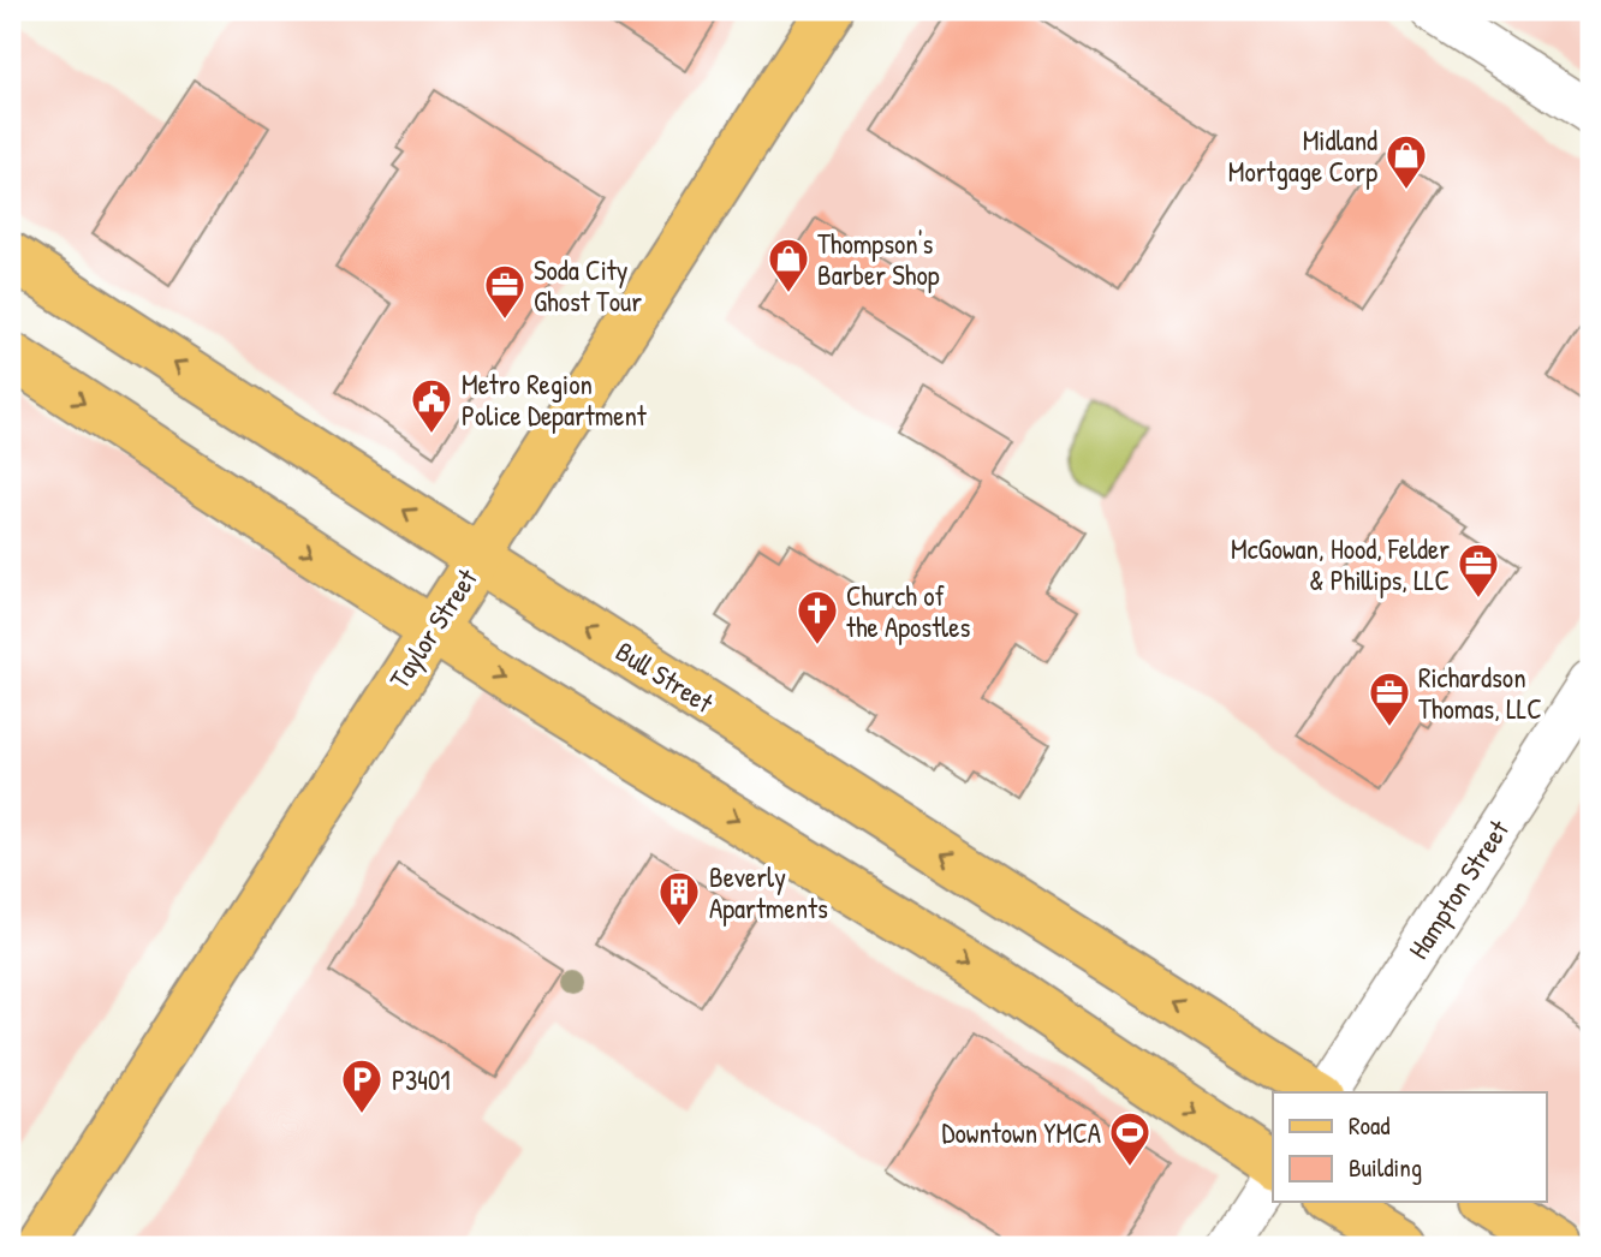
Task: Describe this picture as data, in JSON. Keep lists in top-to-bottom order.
{
  "streets": {
    "main road": ["Taylor Street", "Bull Street"],
    "street": ["Hampton Street"]
  },
  "crossings": [
    ["Taylor Street", "Bull Street"]
  ],
  "places": {
    "shop": ["Midland Mortgage Corp", "Thompson's Barber Shop"],
    "office": ["Soda City Ghost Tour", "McGowan, Hood, Felder & Phillips, LLC", "Richardson Thomas, LLC"],
    "public building": ["Metro Region Police Department"],
    "church": ["Church of the Apostles"],
    "building": ["Beverly Apartments"],
    "parking": ["P3401"],
    "sports": ["Downtown YMCA"]
  },
  "legend": ["Road", "Building"]
}
